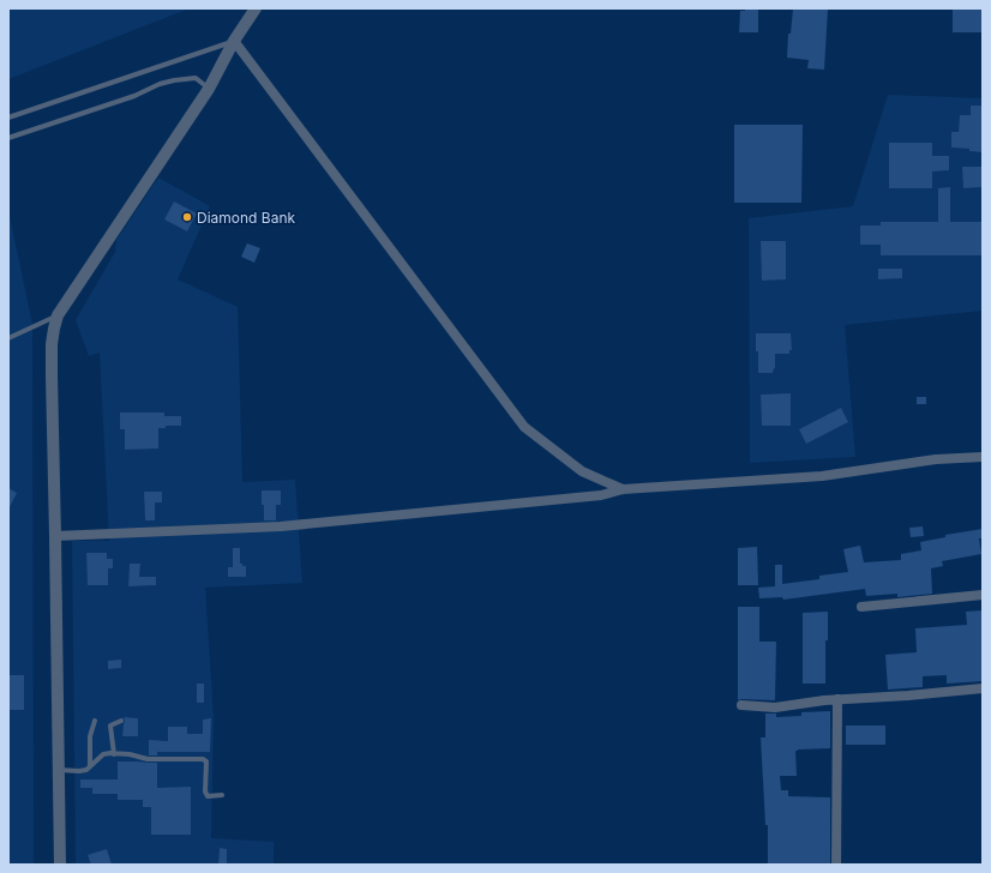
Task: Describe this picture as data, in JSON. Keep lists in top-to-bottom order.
{
  "places": ["Diamond Bank"]
}
